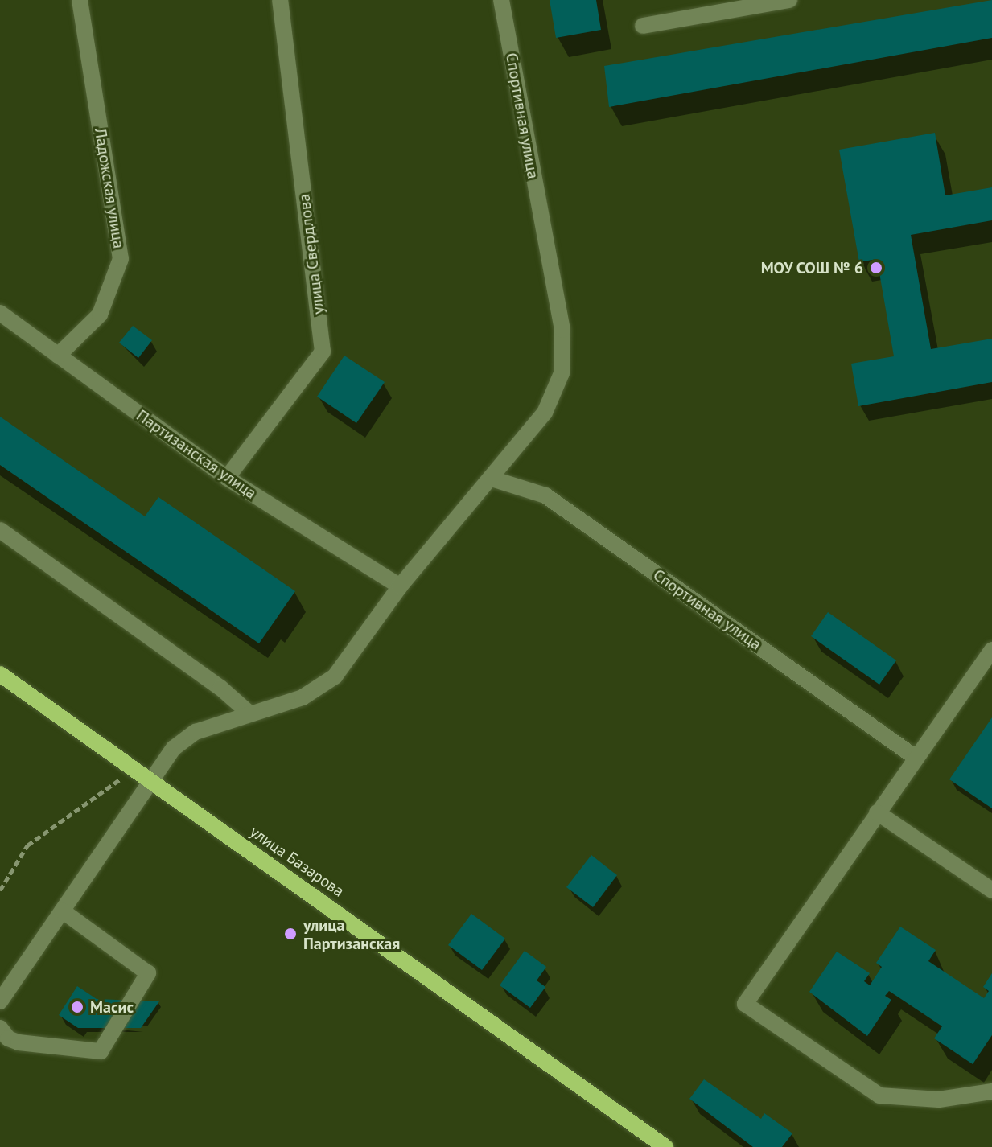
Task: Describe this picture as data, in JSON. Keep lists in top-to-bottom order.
{
  "streets": {
    "main road": ["улица Базарова"],
    "street": [
      "Спортивная улица",
      "Ладожская улица",
      "улица Свердлова",
      "Партизанская улица"
    ]
  },
  "crossings": [
    ["Спортивная улица", "Партизанская улица"],
    ["Спортивная улица", "улица Базарова"],
    ["Ладожская улица", "Партизанская улица"],
    ["улица Свердлова", "Партизанская улица"]
  ],
  "places": ["МОУ СОШ № 6", "улица Партизанская", "Масис"]
}
